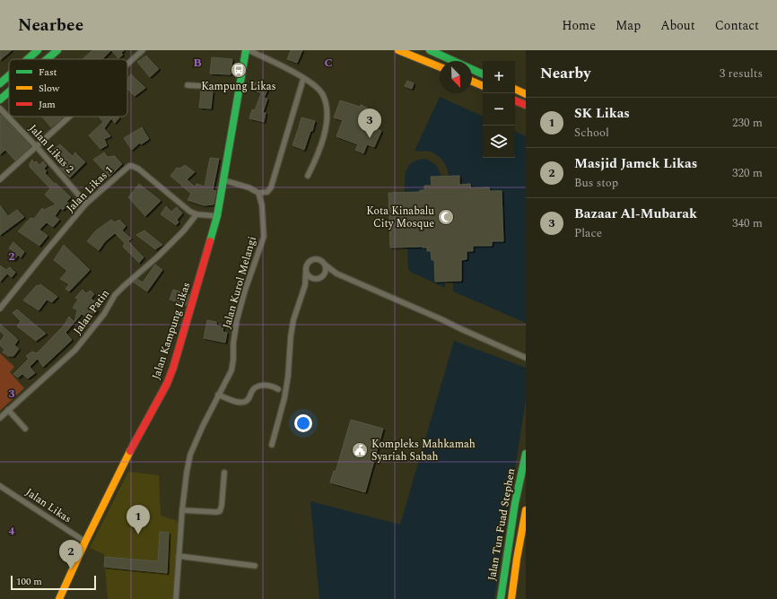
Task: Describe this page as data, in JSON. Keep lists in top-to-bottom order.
{
  "streets": {
    "main road": ["Jalan Kampung Likas", "Jalan Tun Fuad Stephen"],
    "street": [
      "Jalan Likas 2",
      "Jalan Likas 1",
      "Jalan Kurol Melangi",
      "Jalan Patin",
      "Jalan Likas"
    ]
  },
  "crossings": [
    ["Jalan Likas 2", "Jalan Likas 1"],
    ["Jalan Likas 1", "Jalan Patin"],
    ["Jalan Likas 1", "Jalan Kampung Likas"],
    ["Jalan Kampung Likas", "Jalan Likas"]
  ],
  "places": {
    "bus stop": ["Kampung Likas"],
    "mosque": ["Kota Kinabalu City Mosque"],
    "public building": ["Kompleks Mahkamah Syariah Sabah"]
  },
  "legend": ["Fast", "Slow", "Jam"],
  "scale_bar": "100 m",
  "north": "bottom right",
  "page": {
    "header": "Nearbee",
    "nav": [
      "Home",
      "Map",
      "About",
      "Contact"
    ],
    "heading": ["Nearby", "3 results"],
    "map_buttons": ["+", "−"],
    "list": [
      {
        "mark": "1",
        "name": "SK Likas",
        "note": "School",
        "value": "230 m"
      },
      {
        "mark": "2",
        "name": "Masjid Jamek Likas",
        "note": "Bus stop",
        "value": "320 m"
      },
      {
        "mark": "3",
        "name": "Bazaar Al-Mubarak",
        "note": "Place",
        "value": "340 m"
      }
    ],
    "pins": ["3", "1", "2"],
    "scale": "100 m"
  },
  "grid": {
    "columns": ["B", "C"],
    "rows": ["2", "3", "4"]
  }
}
